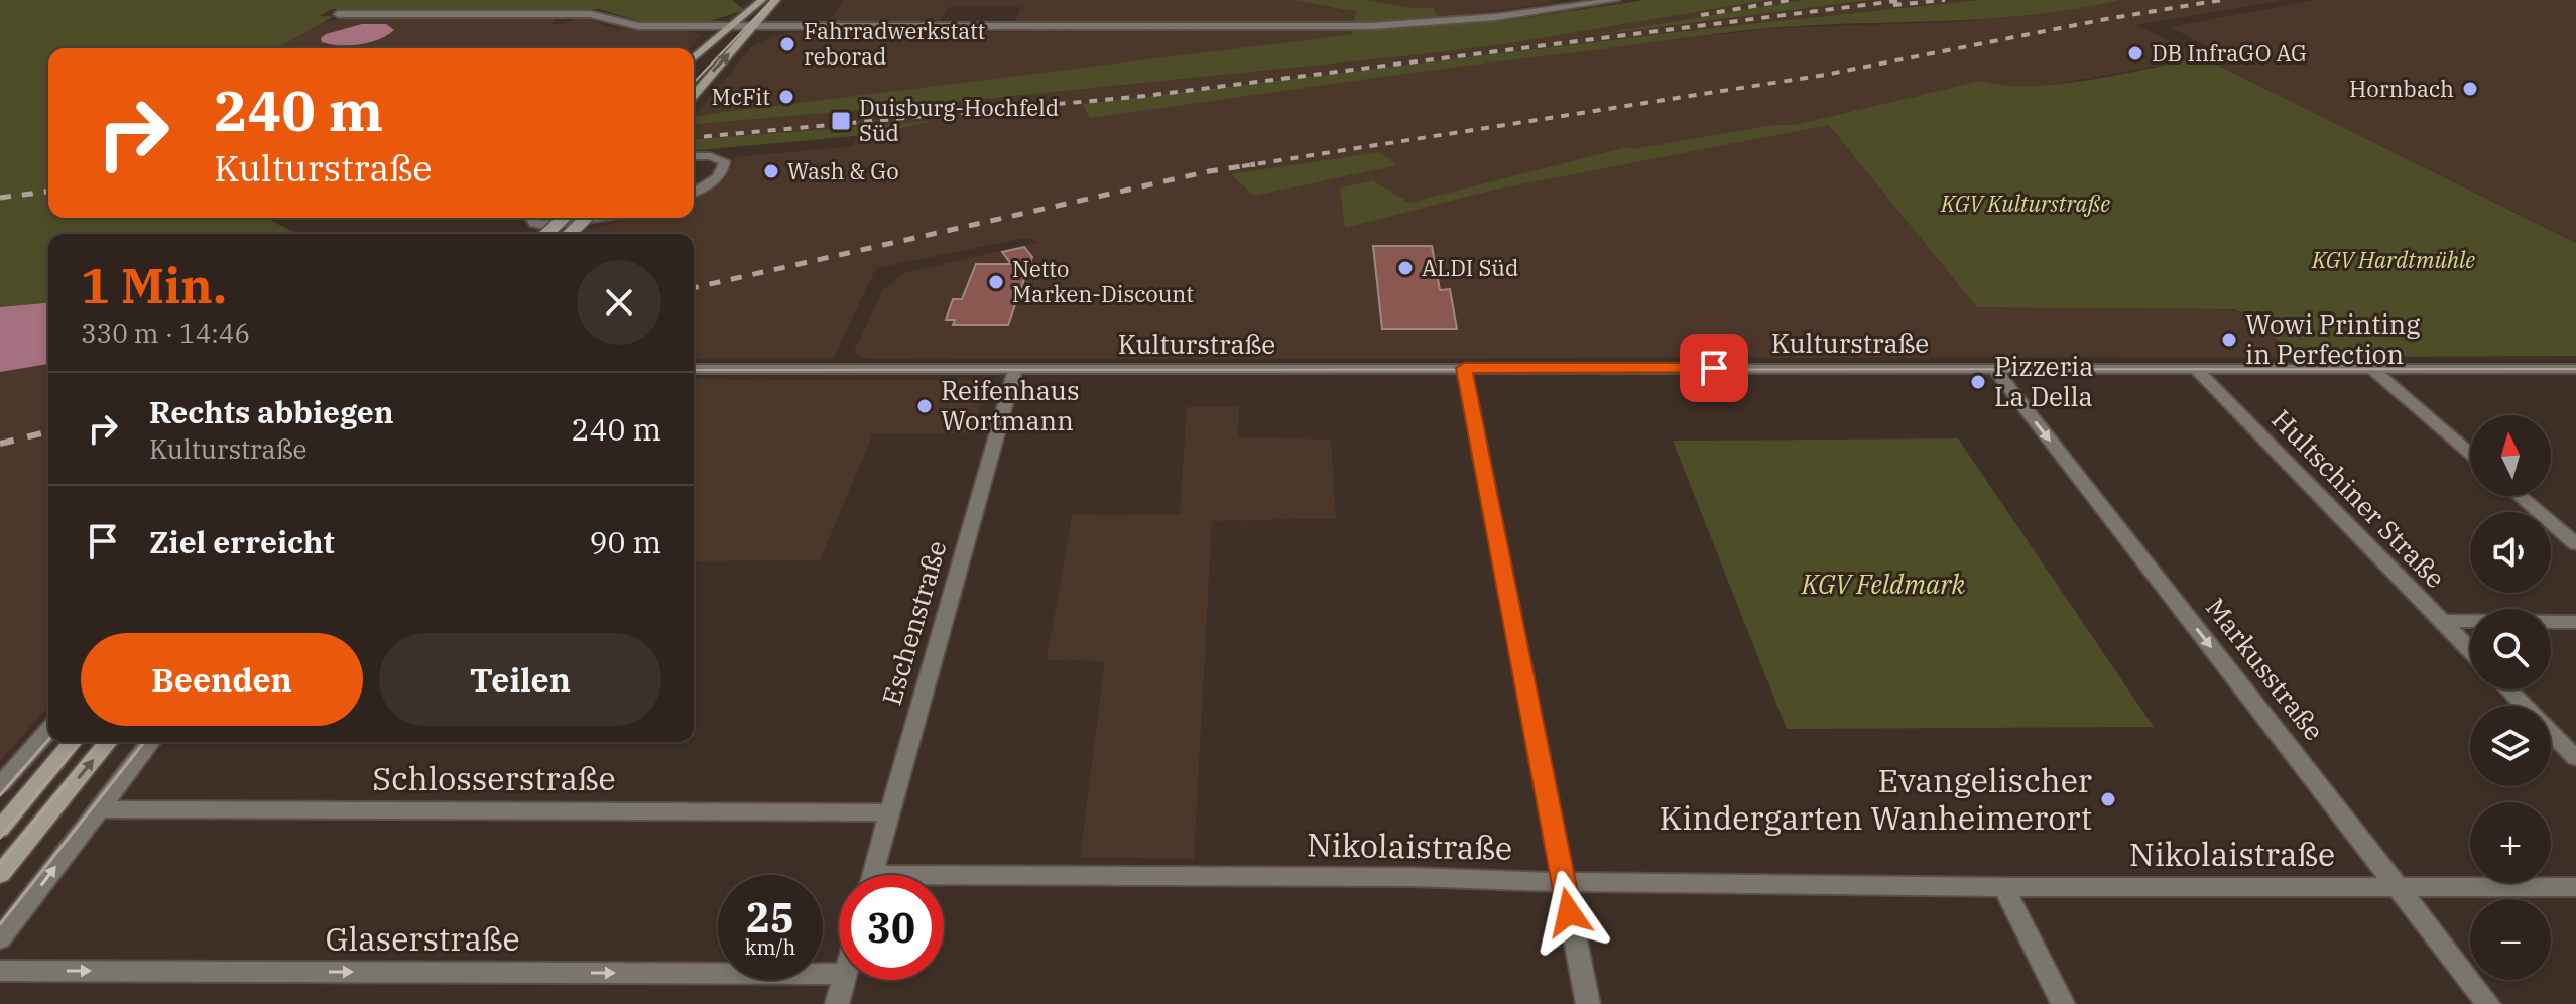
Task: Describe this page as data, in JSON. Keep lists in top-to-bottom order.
{
  "streets": {
    "street": [
      "Kulturstraße",
      "Hultschiner Straße",
      "Eschenstraße",
      "Markusstraße",
      "Schlosserstraße",
      "Nikolaistraße",
      "Glaserstraße"
    ]
  },
  "crossings": [
    ["Kulturstraße", "Hultschiner Straße"],
    ["Kulturstraße", "Eschenstraße"],
    ["Kulturstraße", "Markusstraße"],
    ["Eschenstraße", "Schlosserstraße"],
    ["Markusstraße", "Nikolaistraße"]
  ],
  "one_way": ["Markusstraße", "Glaserstraße"],
  "parks": ["KGV Kulturstraße", "KGV Hardtmühle", "KGV Feldmark"],
  "places": {
    "other": [
      "Fahrradwerkstatt reborad",
      "DB InfraGO AG",
      "Hornbach",
      "McFit",
      "Wash & Go",
      "ALDI Süd",
      "Netto Marken-Discount",
      "Wowi Printing in Perfection",
      "Pizzeria La Della",
      "Reifenhaus Wortmann",
      "Evangelischer Kindergarten Wanheimerort"
    ],
    "transit": ["Duisburg-Hochfeld Süd"]
  },
  "north": "top",
  "page": {
    "turn": ["240 m", "Kulturstraße"],
    "heading": ["1 Min.", "330 m · 14:46"],
    "list": [
      {
        "name": "Rechts abbiegen",
        "note": "Kulturstraße",
        "value": "240 m"
      },
      {
        "name": "Ziel erreicht",
        "value": "90 m"
      }
    ],
    "map_buttons": ["+", "−"],
    "buttons": ["Beenden", "Teilen"],
    "speed": "25 km/h",
    "limit": "30"
  }
}
